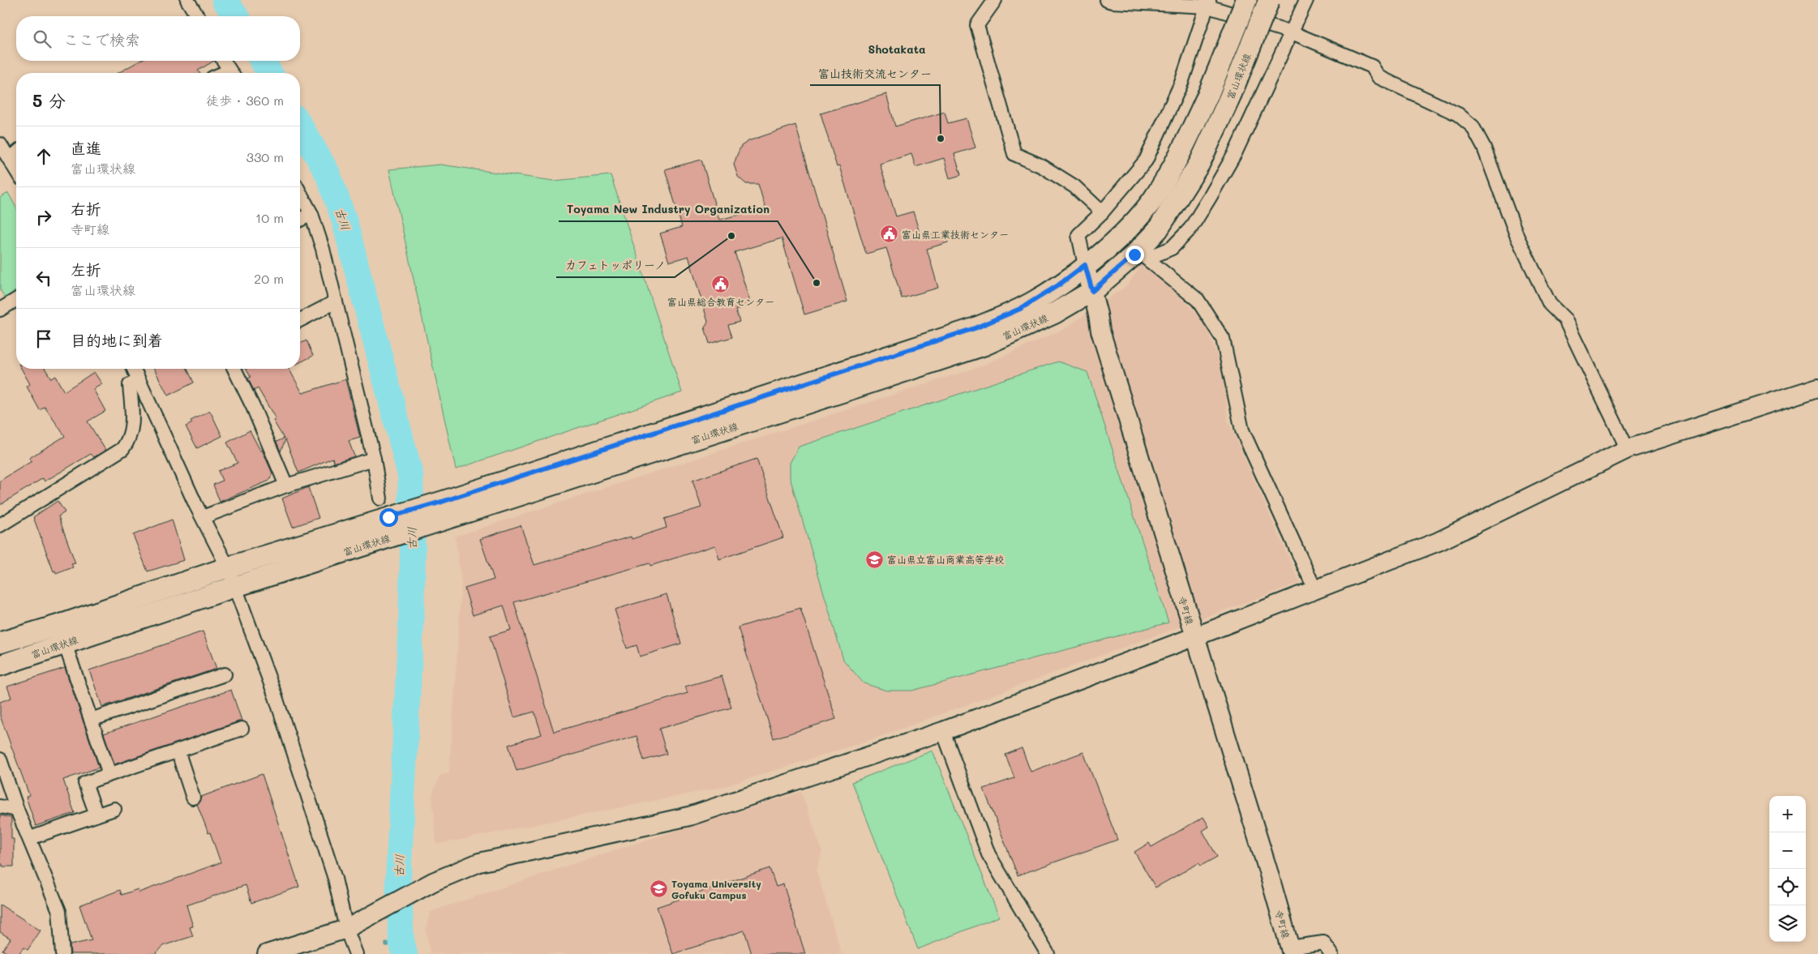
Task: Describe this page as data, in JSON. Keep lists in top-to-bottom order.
{
  "streets": {
    "main road": ["富山環状線"],
    "street": ["寺町線"]
  },
  "crossings": [
    ["富山環状線", "寺町線"]
  ],
  "districts": ["Shotakata"],
  "water": ["古川"],
  "places": {
    "other": ["富山技術交流センター", "カフェトッポリーノ", "Toyama New Industry Organization"],
    "public building": ["富山県工業技術センター", "富山県総合教育センター"],
    "school or university": ["富山県立富山商業高等学校", "Toyama University Gofuku Campus"]
  },
  "page": {
    "search": "ここで検索",
    "heading": ["5 分", "徒歩 · 360 m"],
    "list": [
      ["直進", "富山環状線", "330 m"],
      ["右折", "寺町線", "10 m"],
      ["左折", "富山環状線", "20 m"],
      "目的地に到着"
    ],
    "map_buttons": ["+", "−"]
  }
}
